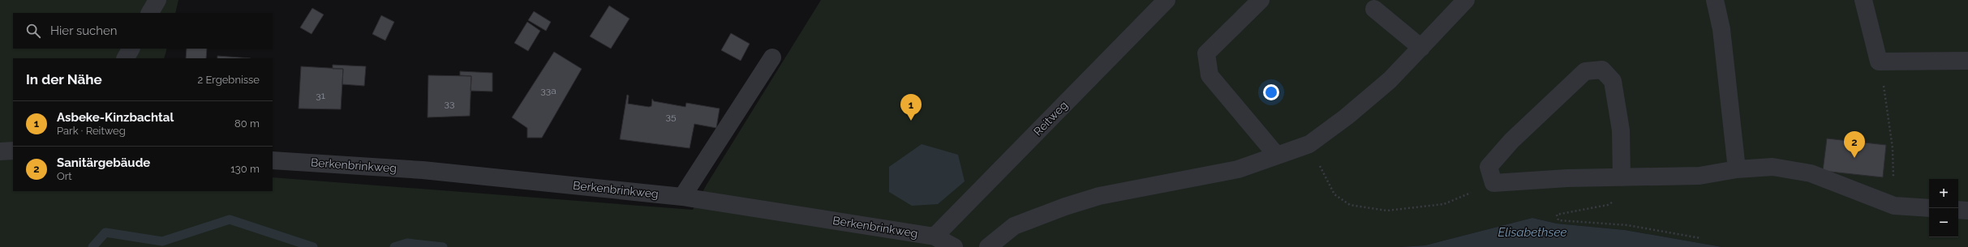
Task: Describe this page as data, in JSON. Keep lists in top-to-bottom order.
{
  "streets": {
    "street": ["Reitweg", "Berkenbrinkweg"]
  },
  "crossings": [
    ["Reitweg", "Berkenbrinkweg"]
  ],
  "water": ["Elisabethsee"],
  "house_numbers": [
    "33a",
    "31",
    "33",
    "35"
  ],
  "page": {
    "search": "Hier suchen",
    "heading": ["In der Nähe", "2 Ergebnisse"],
    "pins": ["1", "2"],
    "list": [
      {
        "mark": "1",
        "name": "Asbeke-Kinzbachtal",
        "note": "Park · Reitweg",
        "value": "80 m"
      },
      {
        "mark": "2",
        "name": "Sanitärgebäude",
        "note": "Ort",
        "value": "130 m"
      }
    ],
    "map_buttons": ["+", "−"]
  }
}
